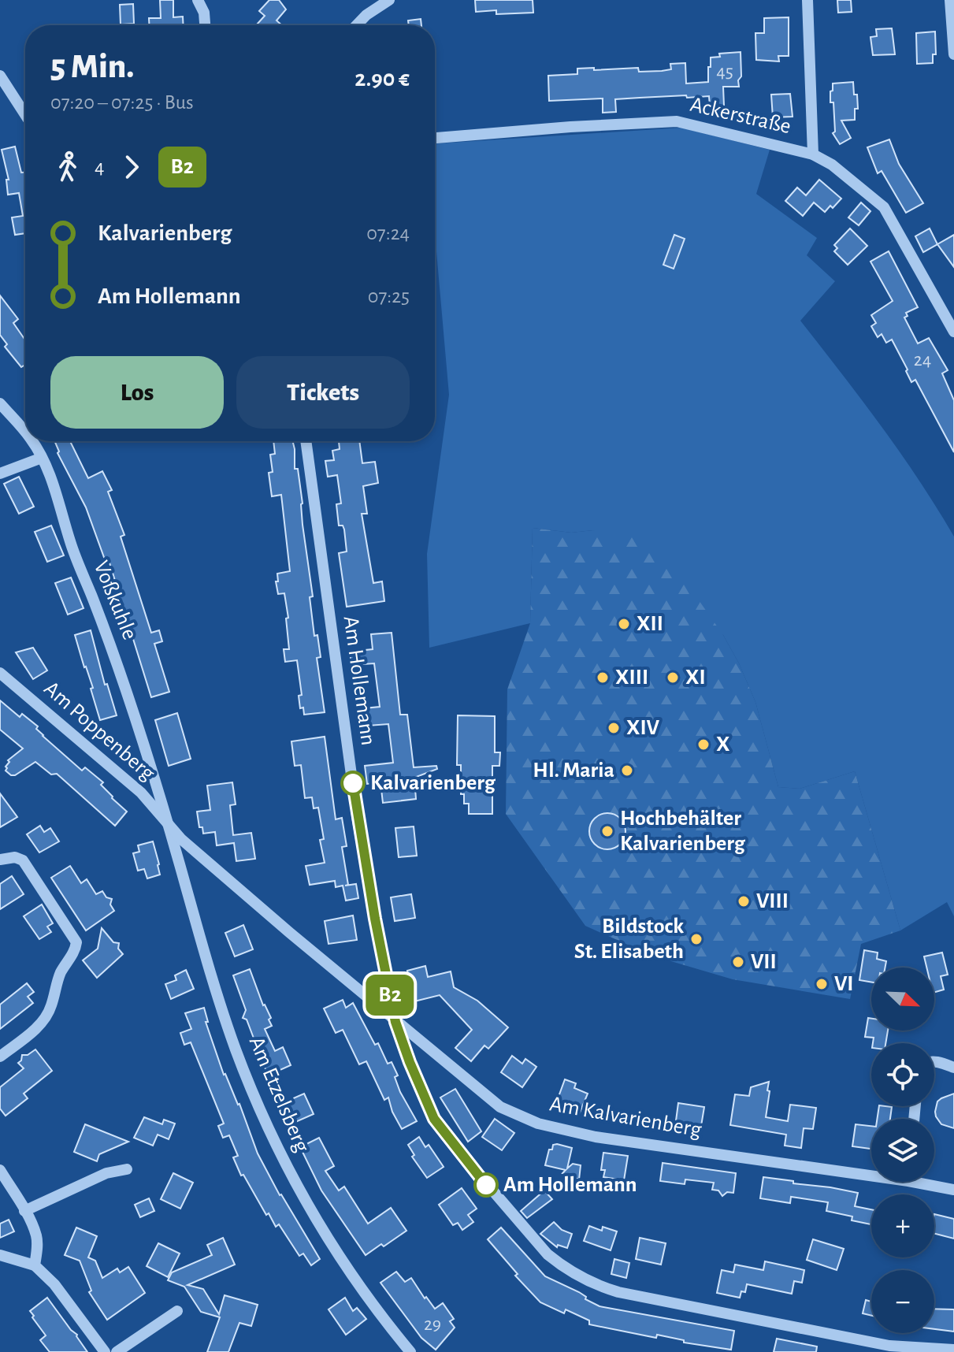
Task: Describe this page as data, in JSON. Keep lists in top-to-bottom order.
{
  "streets": {
    "street": [
      "Ackerstraße",
      "Voßkuhle",
      "Am Hollemann",
      "Am Poppenberg",
      "Am Etzelsberg",
      "Am Kalvarienberg"
    ]
  },
  "crossings": [
    ["Voßkuhle", "Am Poppenberg"],
    ["Voßkuhle", "Am Etzelsberg"],
    ["Voßkuhle", "Am Kalvarienberg"],
    ["Am Hollemann", "Am Kalvarienberg"],
    ["Am Poppenberg", "Am Etzelsberg"],
    ["Am Poppenberg", "Am Kalvarienberg"],
    ["Am Etzelsberg", "Am Kalvarienberg"]
  ],
  "places": [
    "XII",
    "XIII",
    "XI",
    "XIV",
    "X",
    "Hl. Maria",
    "Kalvarienberg",
    "Hochbehälter Kalvarienberg",
    "VIII",
    "Bildstock St. Elisabeth",
    "VII",
    "VI",
    "Am Hollemann"
  ],
  "lines": ["bus line B2"],
  "house_numbers": ["45", "24", "29"],
  "north": "bottom right",
  "page": {
    "on_map": "B2",
    "heading": ["5 Min.", "07:20 – 07:25 · Bus", "2.90 €"],
    "legs": ["4", "B2"],
    "list": [
      {
        "name": "Kalvarienberg",
        "value": "07:24"
      },
      {
        "name": "Am Hollemann",
        "value": "07:25"
      }
    ],
    "buttons": ["Los", "Tickets"],
    "map_buttons": ["+", "−"]
  }
}
